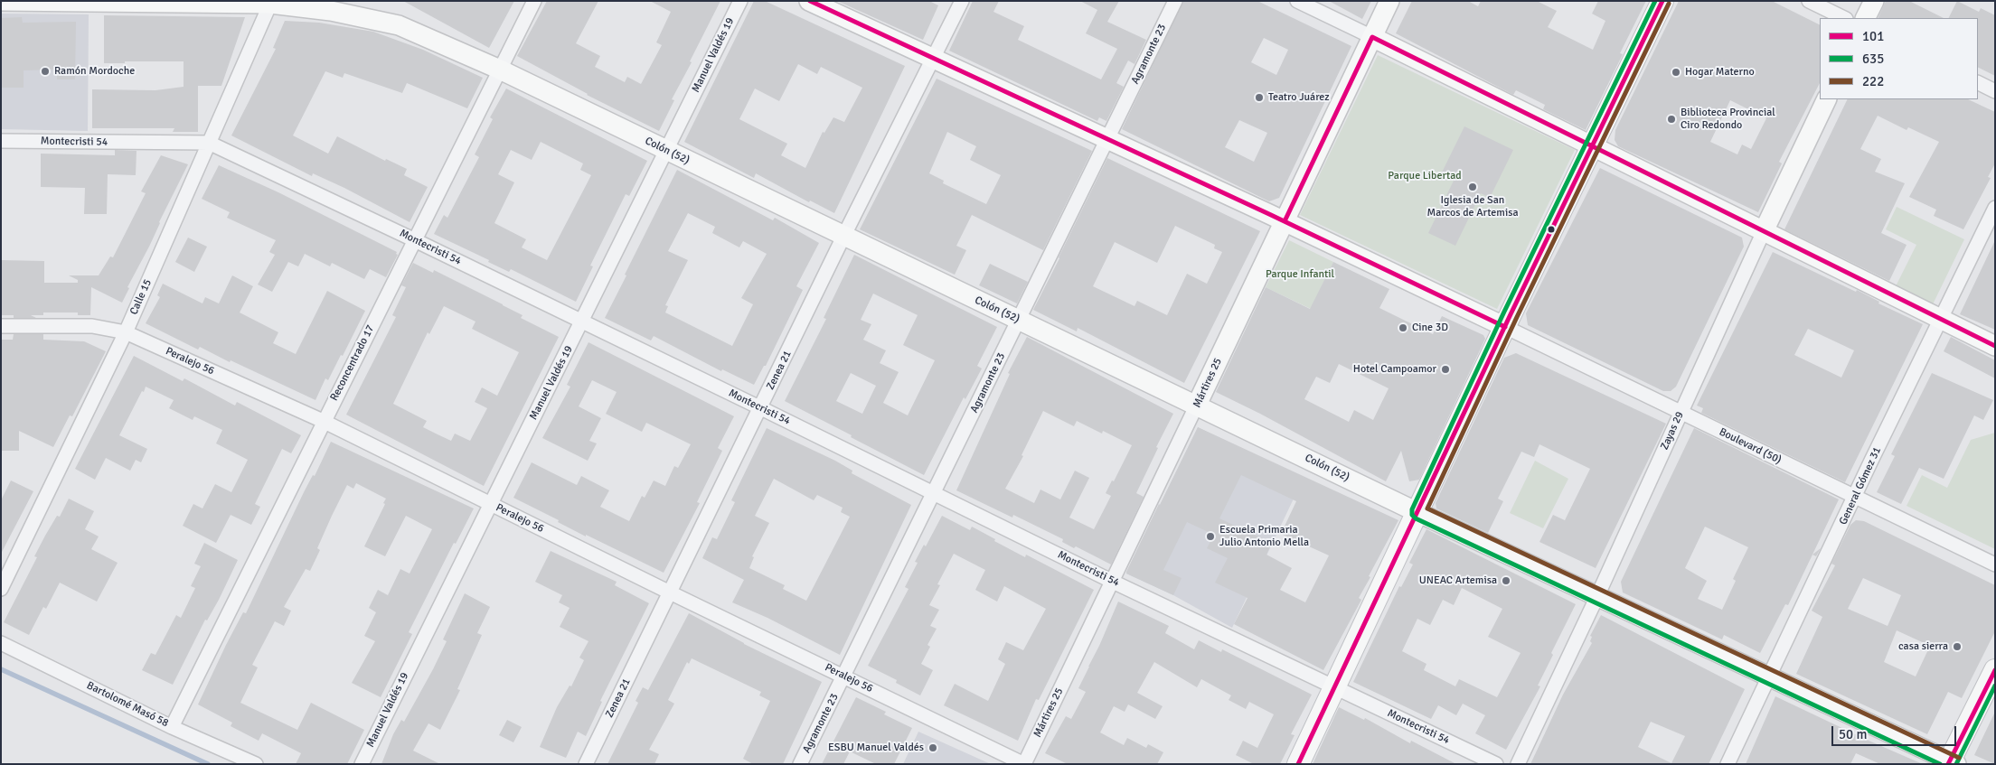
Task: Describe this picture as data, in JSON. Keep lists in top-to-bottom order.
{
  "streets": {
    "main road": ["Colón (52)", "Mártires 25", "Zayas 29"],
    "street": [
      "Agramonte 23",
      "Manuel Valdés 19",
      "Montecristi 54",
      "Calle 15",
      "Peralejo 56",
      "Reconcentrado 17",
      "Zenea 21",
      "Boulevard (50)",
      "General Gómez 31",
      "Bartolomé Masó 58"
    ]
  },
  "crossings": [
    ["Agramonte 23", "Montecristi 54"],
    ["Agramonte 23", "Colón (52)"],
    ["Agramonte 23", "Peralejo 56"],
    ["Manuel Valdés 19", "Montecristi 54"],
    ["Manuel Valdés 19", "Colón (52)"],
    ["Manuel Valdés 19", "Peralejo 56"],
    ["Montecristi 54", "Calle 15"],
    ["Montecristi 54", "Reconcentrado 17"],
    ["Montecristi 54", "Zenea 21"],
    ["Montecristi 54", "Mártires 25"],
    ["Colón (52)", "Calle 15"],
    ["Colón (52)", "Reconcentrado 17"],
    ["Colón (52)", "Zenea 21"],
    ["Colón (52)", "Mártires 25"],
    ["Colón (52)", "Zayas 29"],
    ["Colón (52)", "General Gómez 31"],
    ["Calle 15", "Peralejo 56"],
    ["Peralejo 56", "Reconcentrado 17"],
    ["Peralejo 56", "Zenea 21"],
    ["Peralejo 56", "Mártires 25"],
    ["Reconcentrado 17", "Bartolomé Masó 58"],
    ["Zayas 29", "Boulevard (50)"],
    ["Boulevard (50)", "General Gómez 31"]
  ],
  "parks": ["Parque Libertad", "Parque Infantil"],
  "places": [
    "Ramón Mordoche",
    "Hogar Materno",
    "Teatro Juárez",
    "Biblioteca Provincial Ciro Redondo",
    "Iglesia de San Marcos de Artemisa",
    "Cine 3D",
    "Hotel Campoamor",
    "Escuela Primaria Julio Antonio Mella",
    "UNEAC Artemisa",
    "casa sierra",
    "ESBU Manuel Valdés"
  ],
  "lines": ["transit line 101", "transit line 635", "transit line 222"],
  "legend": ["101", "635", "222"],
  "scale_bar": "50 m"
}
